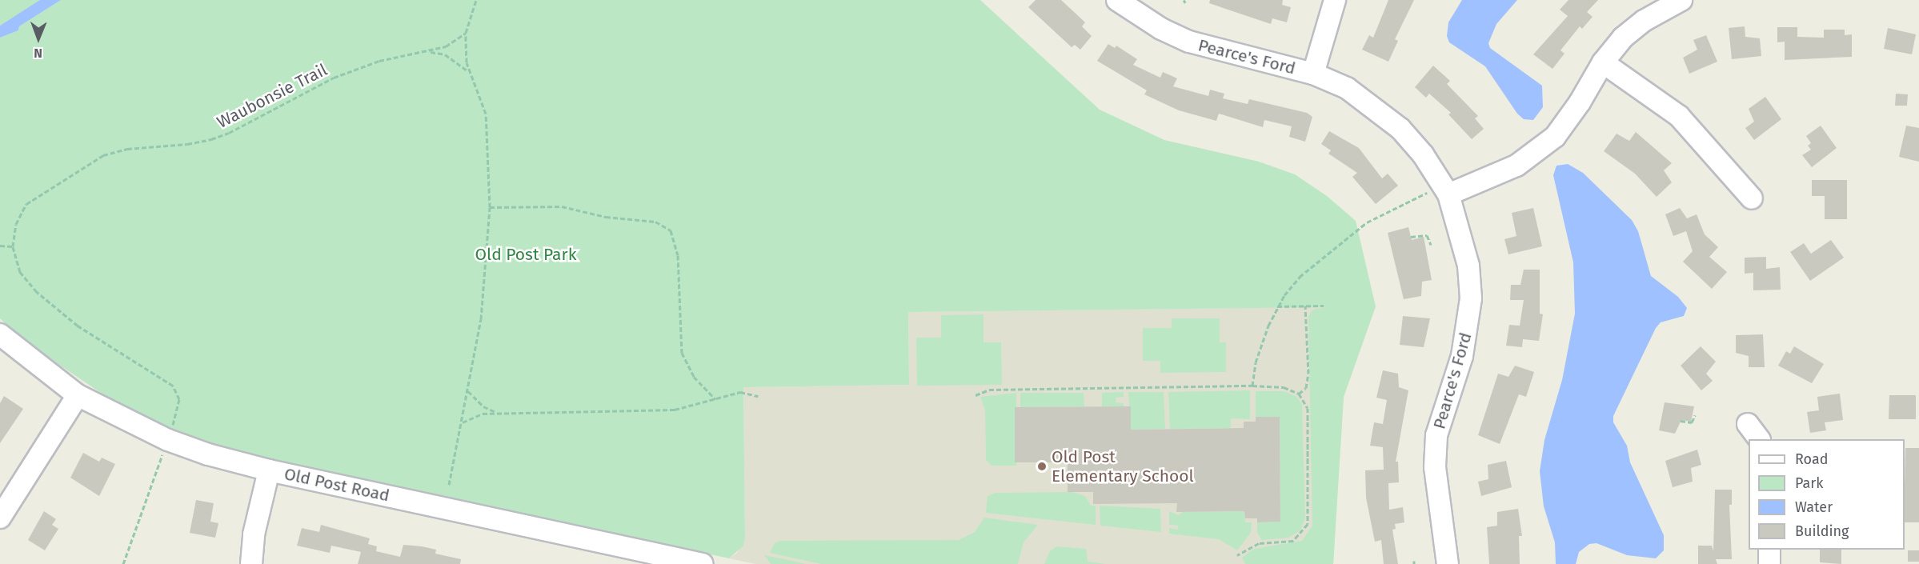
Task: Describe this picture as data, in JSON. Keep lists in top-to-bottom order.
{
  "streets": {
    "street": ["Pearce's Ford", "Old Post Road"],
    "path": ["Waubonsie Trail"]
  },
  "parks": ["Old Post Park"],
  "places": ["Old Post Elementary School"],
  "legend": [
    "Road",
    "Park",
    "Water",
    "Building"
  ],
  "north": "bottom"
}
